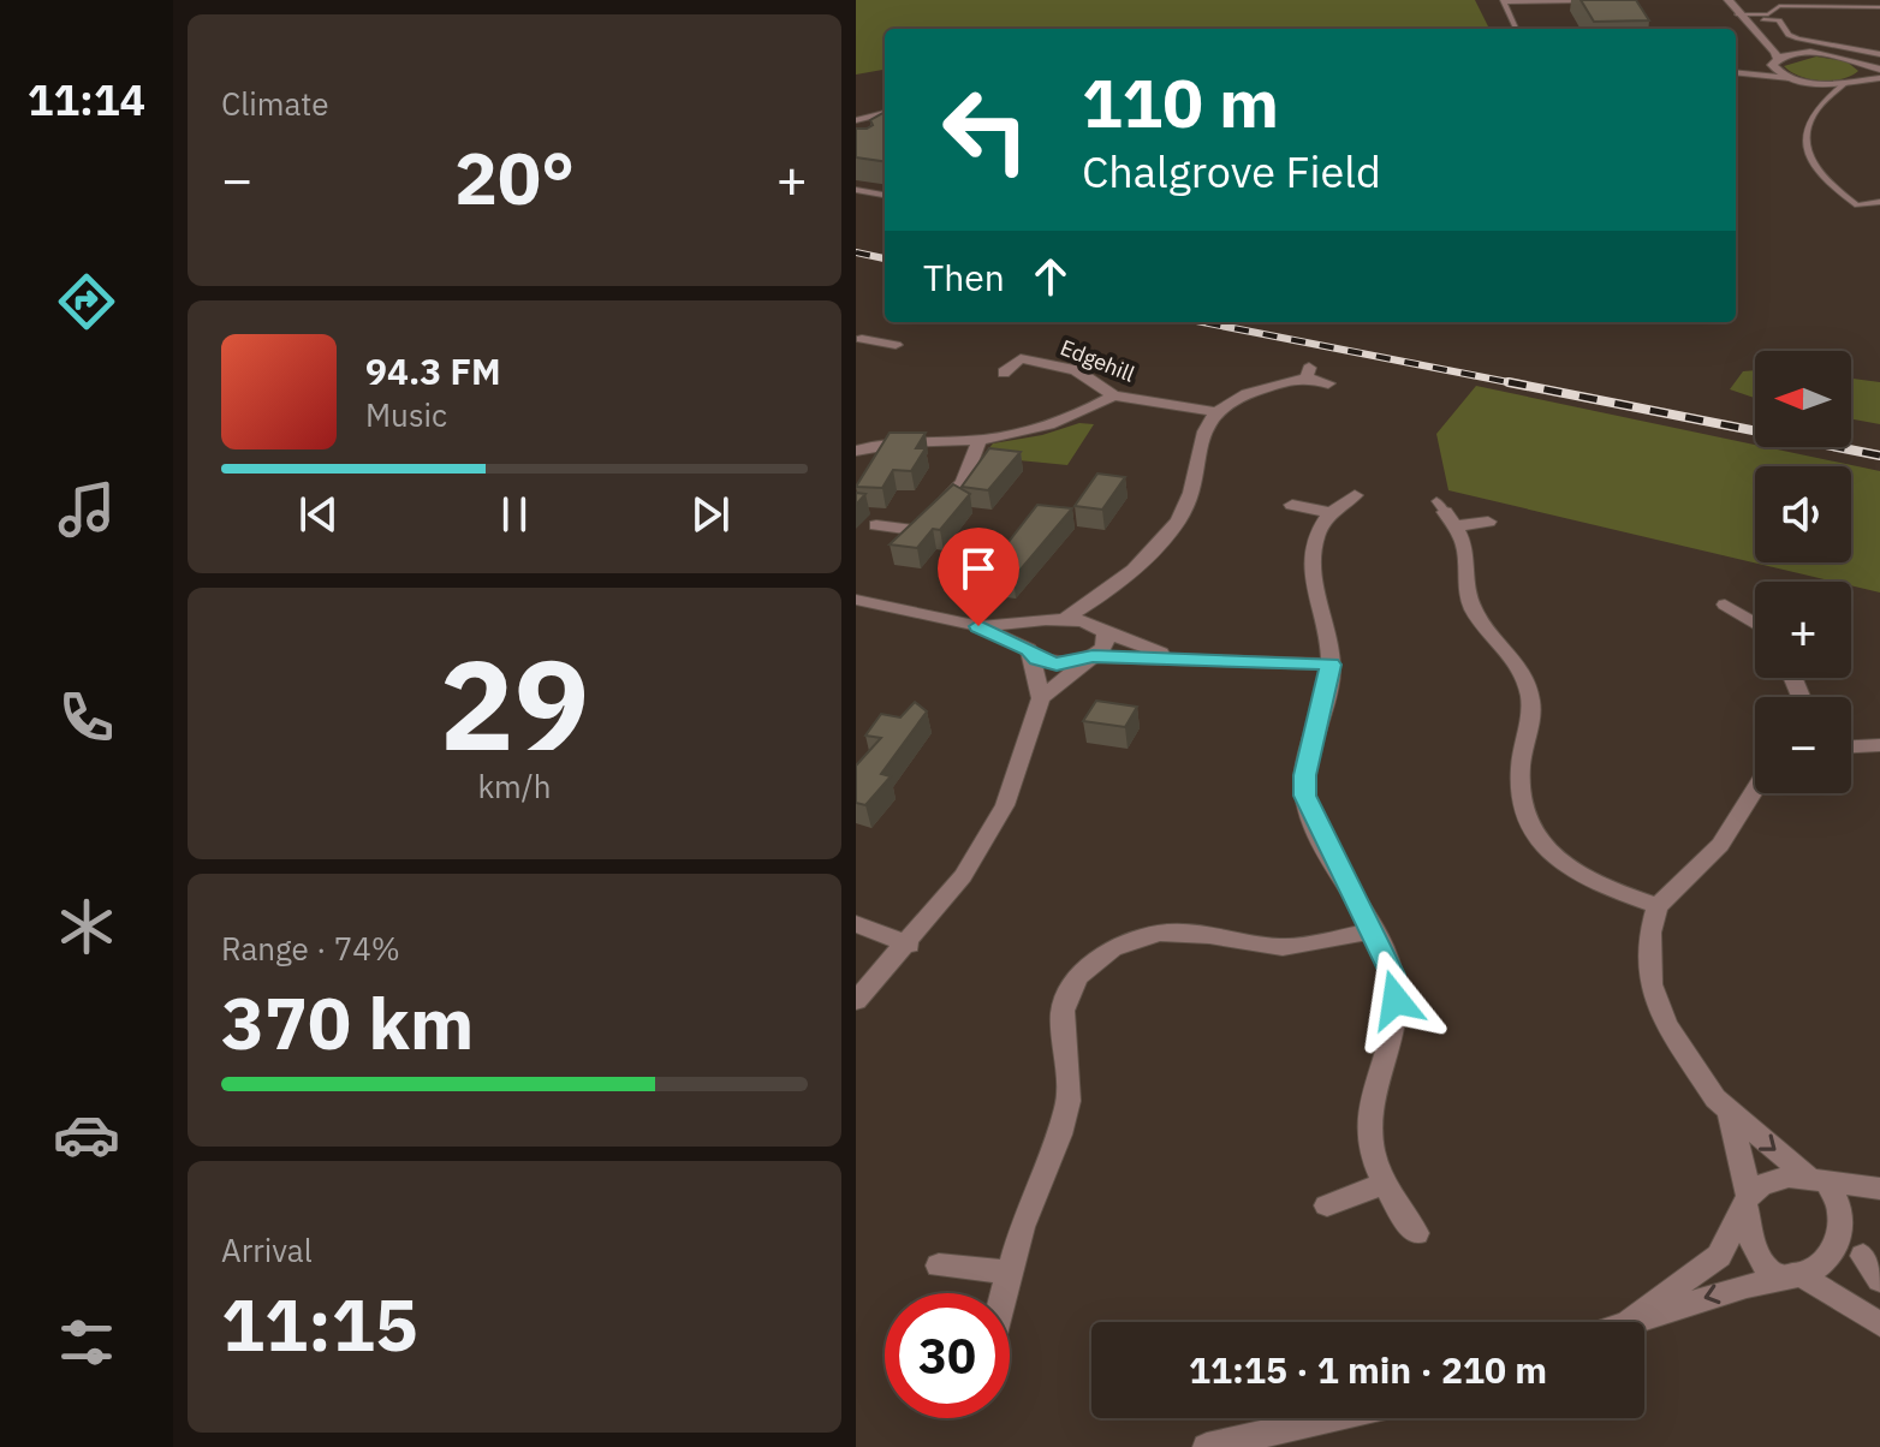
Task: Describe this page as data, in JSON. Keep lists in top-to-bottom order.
{
  "streets": {
    "street": ["Edgehill"]
  },
  "north": "left",
  "page": {
    "tabs": "11:14",
    "tile": [
      "Climate",
      ["29", "km/h"],
      ["Range · 74%", "370 km"],
      ["Arrival", "11:15"]
    ],
    "turn": ["110 m", "Chalgrove Field"],
    "heat": ["−", "20°", "+"],
    "then": "Then",
    "song": ["94.3 FM", "Music"],
    "map_buttons": ["+", "−"],
    "limit": "30",
    "trip": "11:15 · 1 min · 210 m"
  }
}
